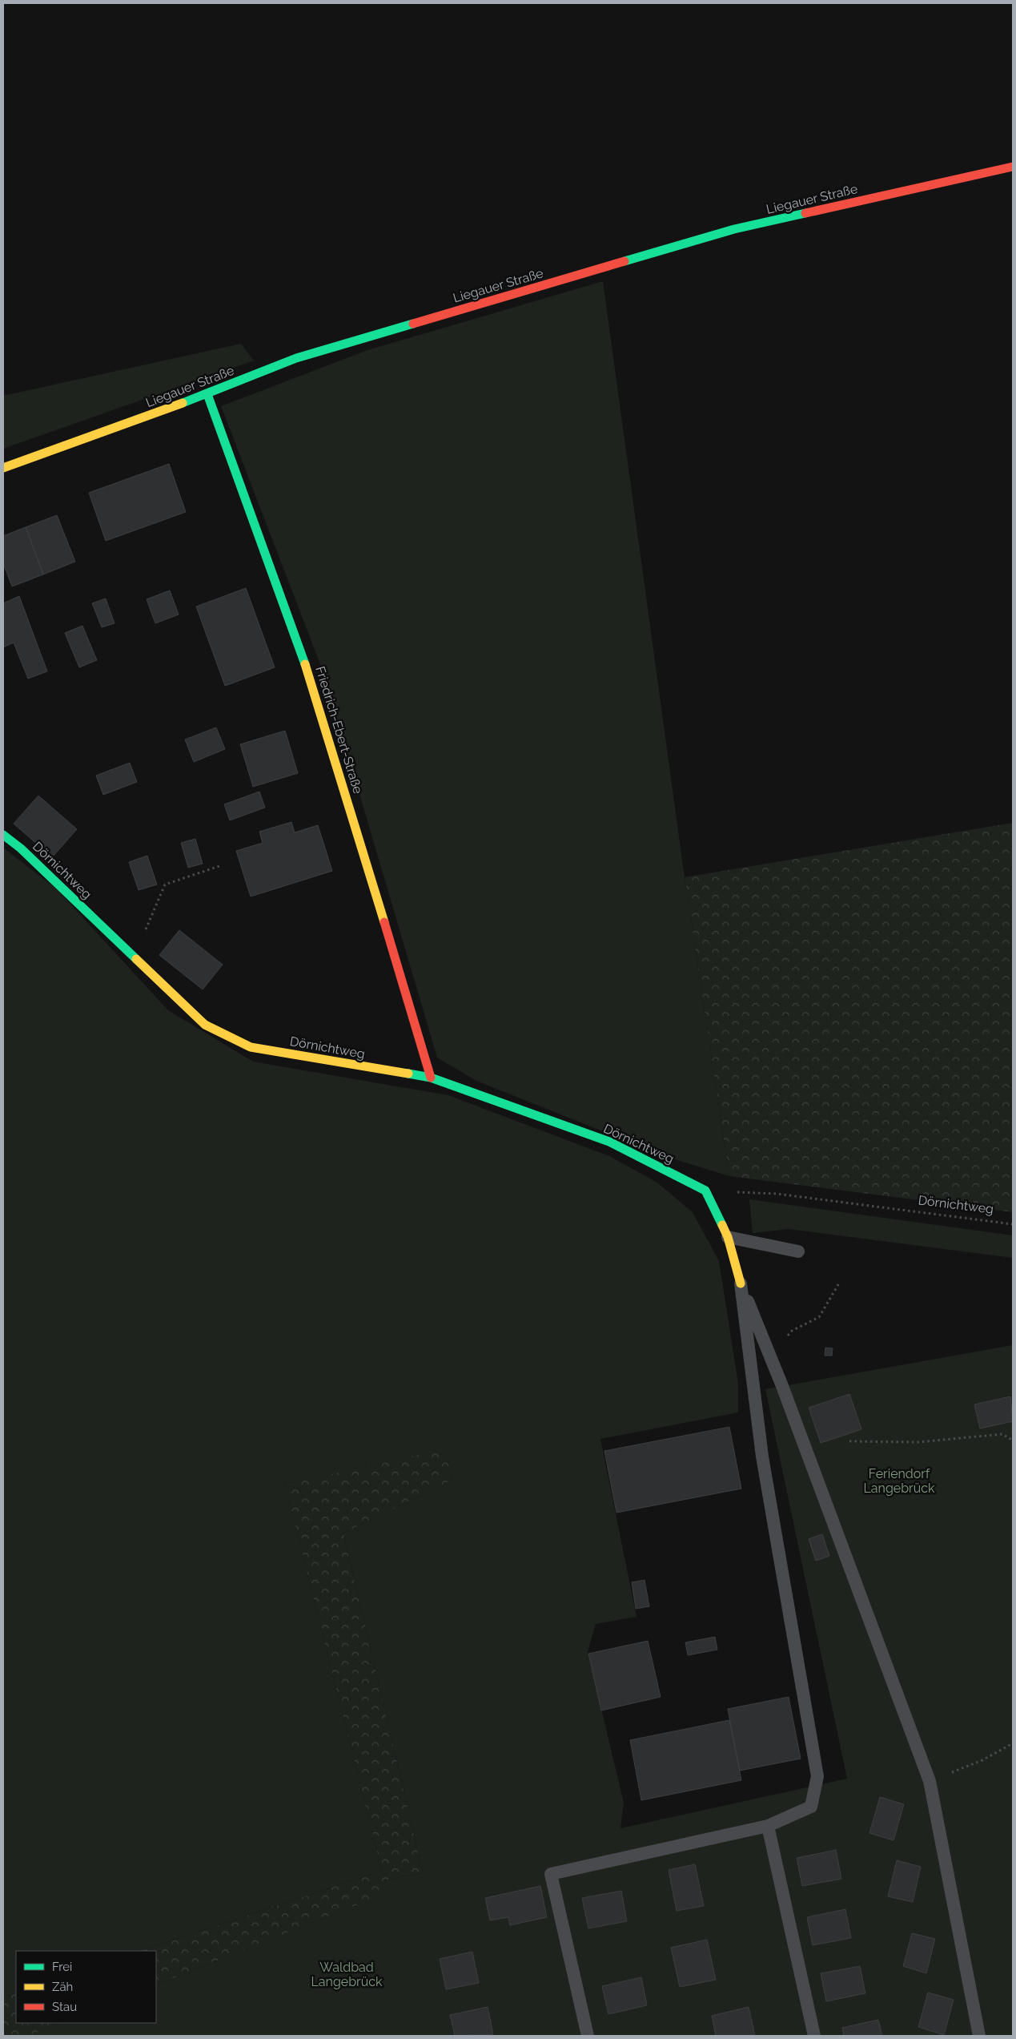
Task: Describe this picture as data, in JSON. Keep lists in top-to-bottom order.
{
  "streets": {
    "street": ["Liegauer Straße", "Friedrich-Ebert-Straße", "Dörnichtweg"]
  },
  "crossings": [
    ["Liegauer Straße", "Friedrich-Ebert-Straße"],
    ["Friedrich-Ebert-Straße", "Dörnichtweg"]
  ],
  "parks": ["Feriendorf Langebrück", "Waldbad Langebrück"],
  "legend": ["Frei", "Zäh", "Stau"]
}
